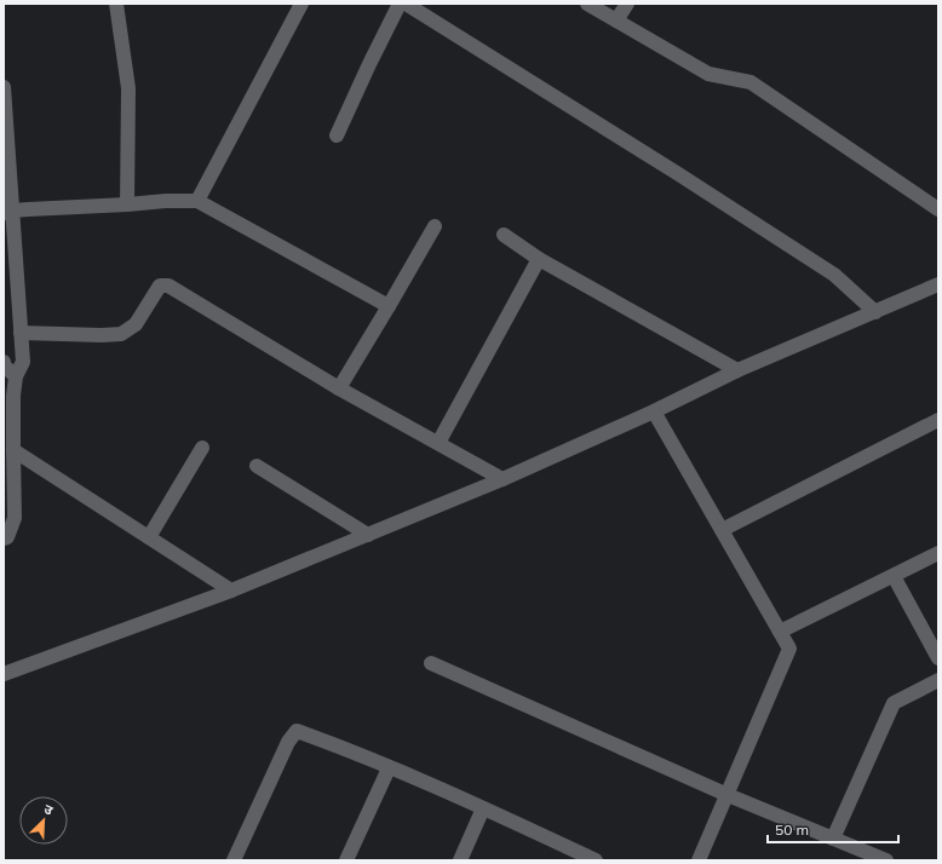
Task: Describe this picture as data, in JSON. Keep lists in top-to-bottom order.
{
  "scale_bar": "50 m",
  "north": "top right"
}
